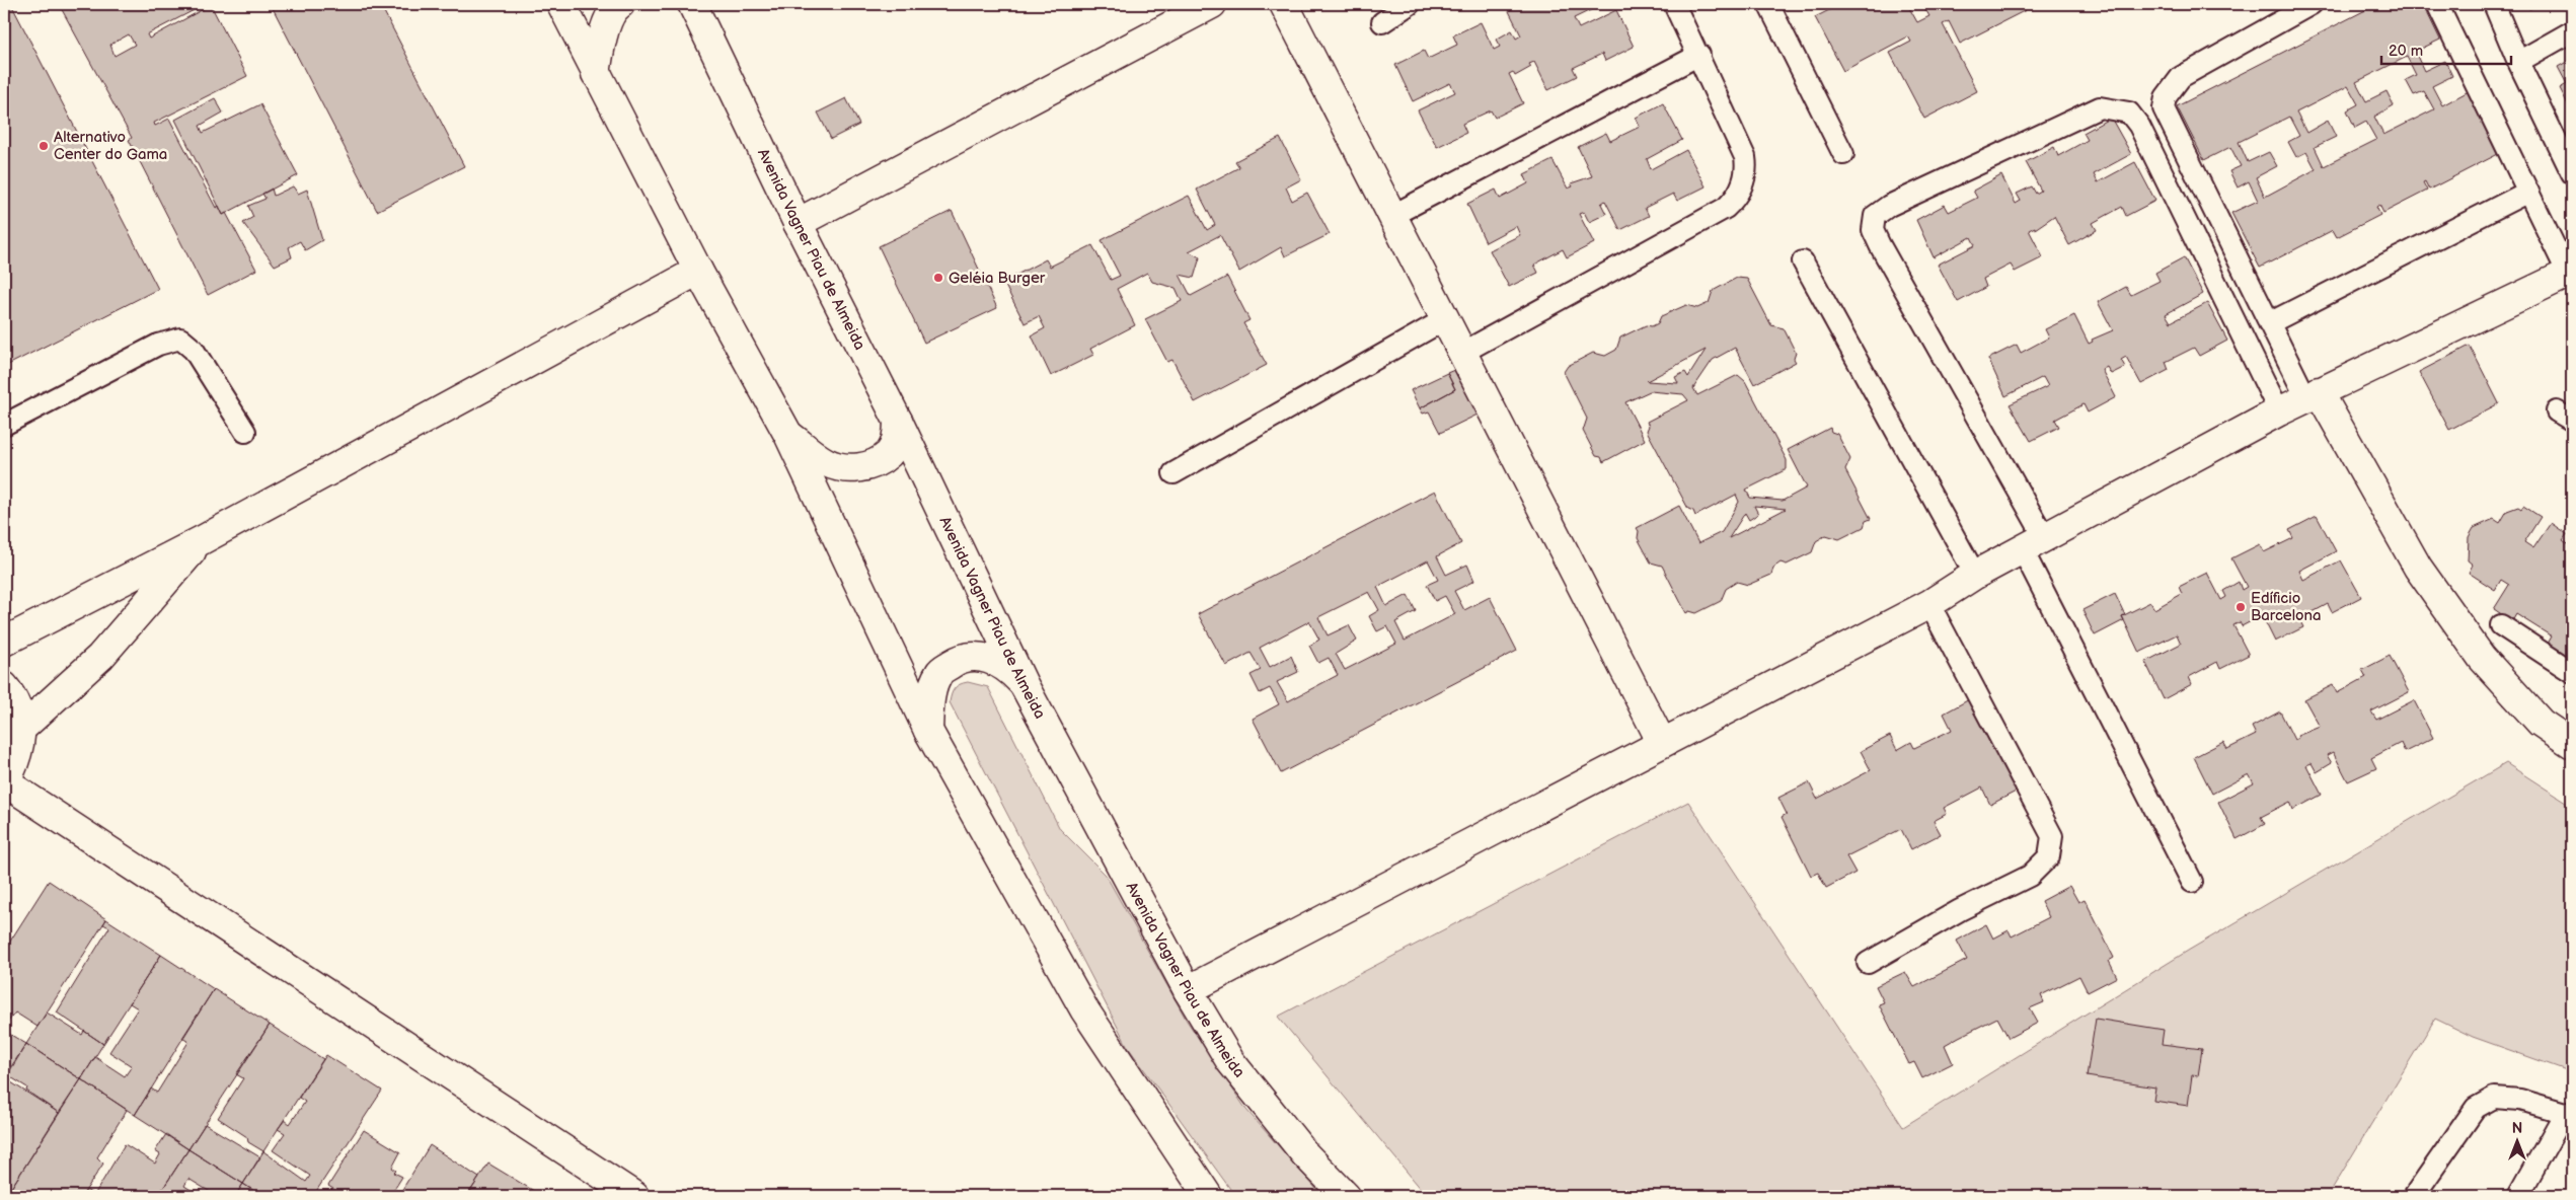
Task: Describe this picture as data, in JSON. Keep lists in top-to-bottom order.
{
  "streets": {
    "street": ["Avenida Vagner Piau de Almeida"]
  },
  "places": ["Alternativo Center do Gama", "Geléia Burger", "Edíficio Barcelona"],
  "scale_bar": "20 m",
  "north": "top"
}
